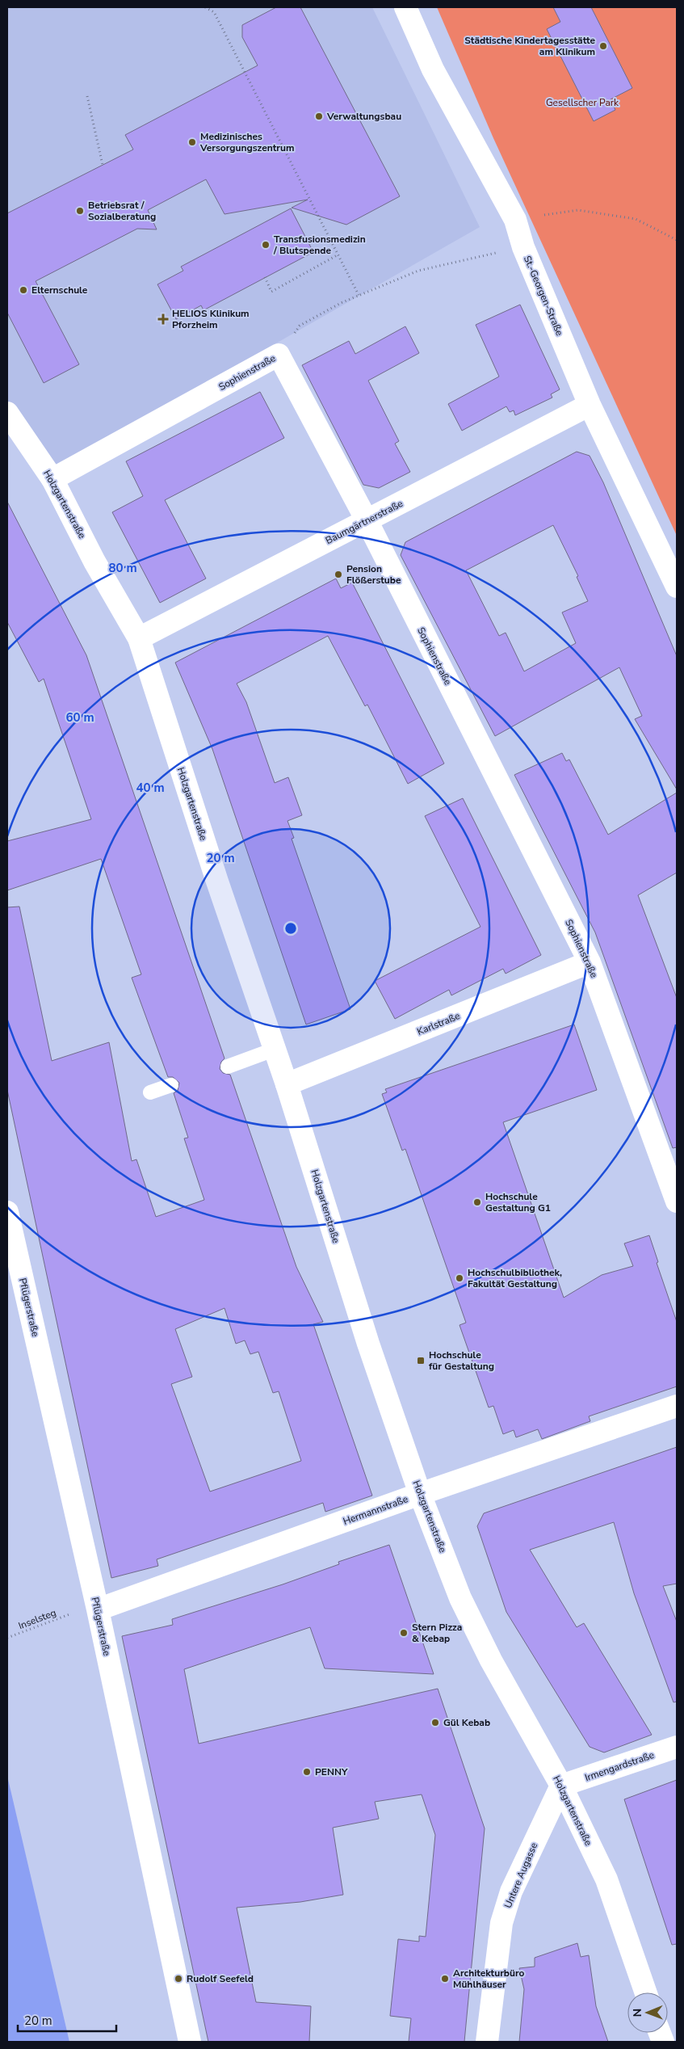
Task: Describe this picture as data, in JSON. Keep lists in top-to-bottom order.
{
  "streets": {
    "street": [
      "St.-Georgen-Straße",
      "Sophienstraße",
      "Holzgartenstraße",
      "Baumgärtnerstraße",
      "Karlstraße",
      "Pflügerstraße",
      "Hermannstraße",
      "Irmengardstraße",
      "Untere Augasse"
    ],
    "path": ["Inselsteg"]
  },
  "crossings": [
    ["St.-Georgen-Straße", "Baumgärtnerstraße"],
    ["Sophienstraße", "Holzgartenstraße"],
    ["Sophienstraße", "Baumgärtnerstraße"],
    ["Sophienstraße", "Karlstraße"],
    ["Holzgartenstraße", "Baumgärtnerstraße"],
    ["Holzgartenstraße", "Karlstraße"],
    ["Holzgartenstraße", "Hermannstraße"],
    ["Holzgartenstraße", "Irmengardstraße"],
    ["Holzgartenstraße", "Untere Augasse"],
    ["Pflügerstraße", "Hermannstraße"],
    ["Irmengardstraße", "Untere Augasse"]
  ],
  "parks": ["Gesellscher Park"],
  "places": {
    "other": [
      "Städtische Kindertagesstätte am Klinikum",
      "Verwaltungsbau",
      "Medizinisches Versorgungszentrum",
      "Betriebsrat / Sozialberatung",
      "Transfusionsmedizin / Blutspende",
      "Elternschule",
      "Pension Flößerstube",
      "Hochschule Gestaltung G1",
      "Hochschulbibliothek, Fakultät Gestaltung",
      "Stern Pizza & Kebap",
      "Gül Kebab",
      "PENNY",
      "Rudolf Seefeld",
      "Architekturbüro Mühlhäuser"
    ],
    "health": ["HELIOS Klinikum Pforzheim"],
    "transit": ["Hochschule für Gestaltung"]
  },
  "scale_bar": "20 m",
  "north": "left",
  "rings": [
    "80 m",
    "60 m",
    "40 m",
    "20 m"
  ]
}
